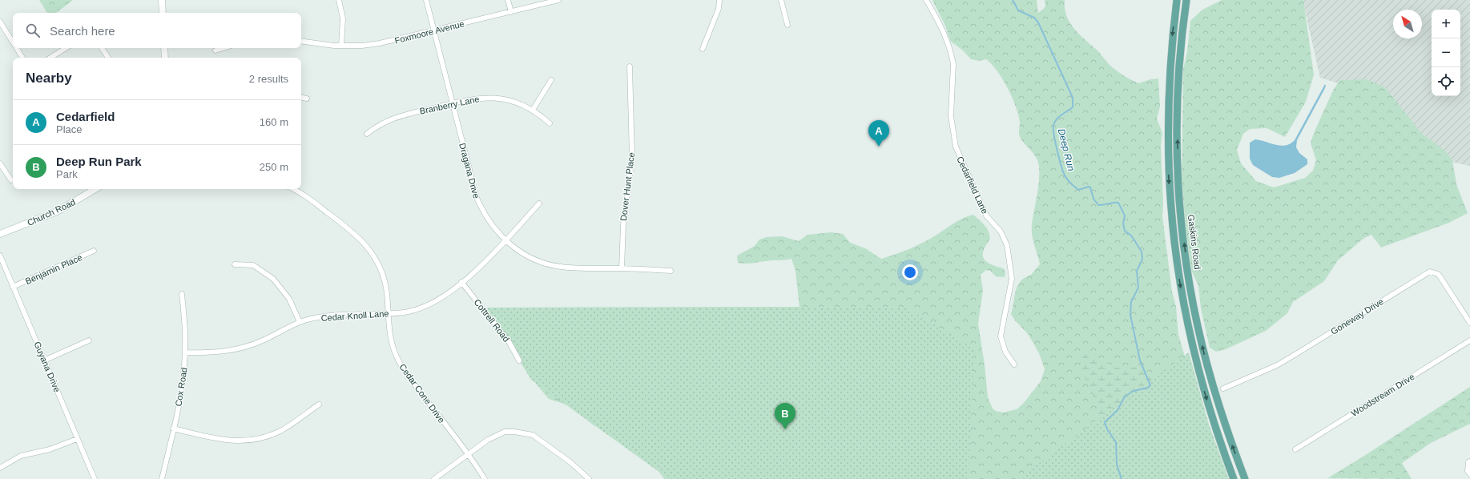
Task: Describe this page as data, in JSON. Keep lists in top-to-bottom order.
{
  "streets": {
    "main road": ["Church Road", "Gaskins Road"],
    "street": [
      "Foxmoore Avenue",
      "Branberry Lane",
      "Dragana Drive",
      "Cedarfield Lane",
      "Dover Hunt Place",
      "Benjamin Place",
      "Cedar Knoll Lane",
      "Goneway Drive",
      "Cottrell Road",
      "Guyana Drive",
      "Cox Road",
      "Cedar Cone Drive",
      "Woodstream Drive"
    ]
  },
  "crossings": [
    ["Foxmoore Avenue", "Dragana Drive"],
    ["Branberry Lane", "Dragana Drive"],
    ["Dragana Drive", "Dover Hunt Place"],
    ["Dragana Drive", "Cedar Knoll Lane"],
    ["Benjamin Place", "Guyana Drive"],
    ["Cedar Knoll Lane", "Cottrell Road"],
    ["Cedar Knoll Lane", "Cox Road"],
    ["Cedar Knoll Lane", "Cedar Cone Drive"]
  ],
  "water": ["Deep Run"],
  "north": "top left",
  "page": {
    "map_buttons": ["+", "−"],
    "search": "Search here",
    "heading": ["Nearby", "2 results"],
    "list": [
      {
        "mark": "A",
        "name": "Cedarfield",
        "note": "Place",
        "value": "160 m"
      },
      {
        "mark": "B",
        "name": "Deep Run Park",
        "note": "Park",
        "value": "250 m"
      }
    ],
    "pins": ["A", "B"]
  }
}
